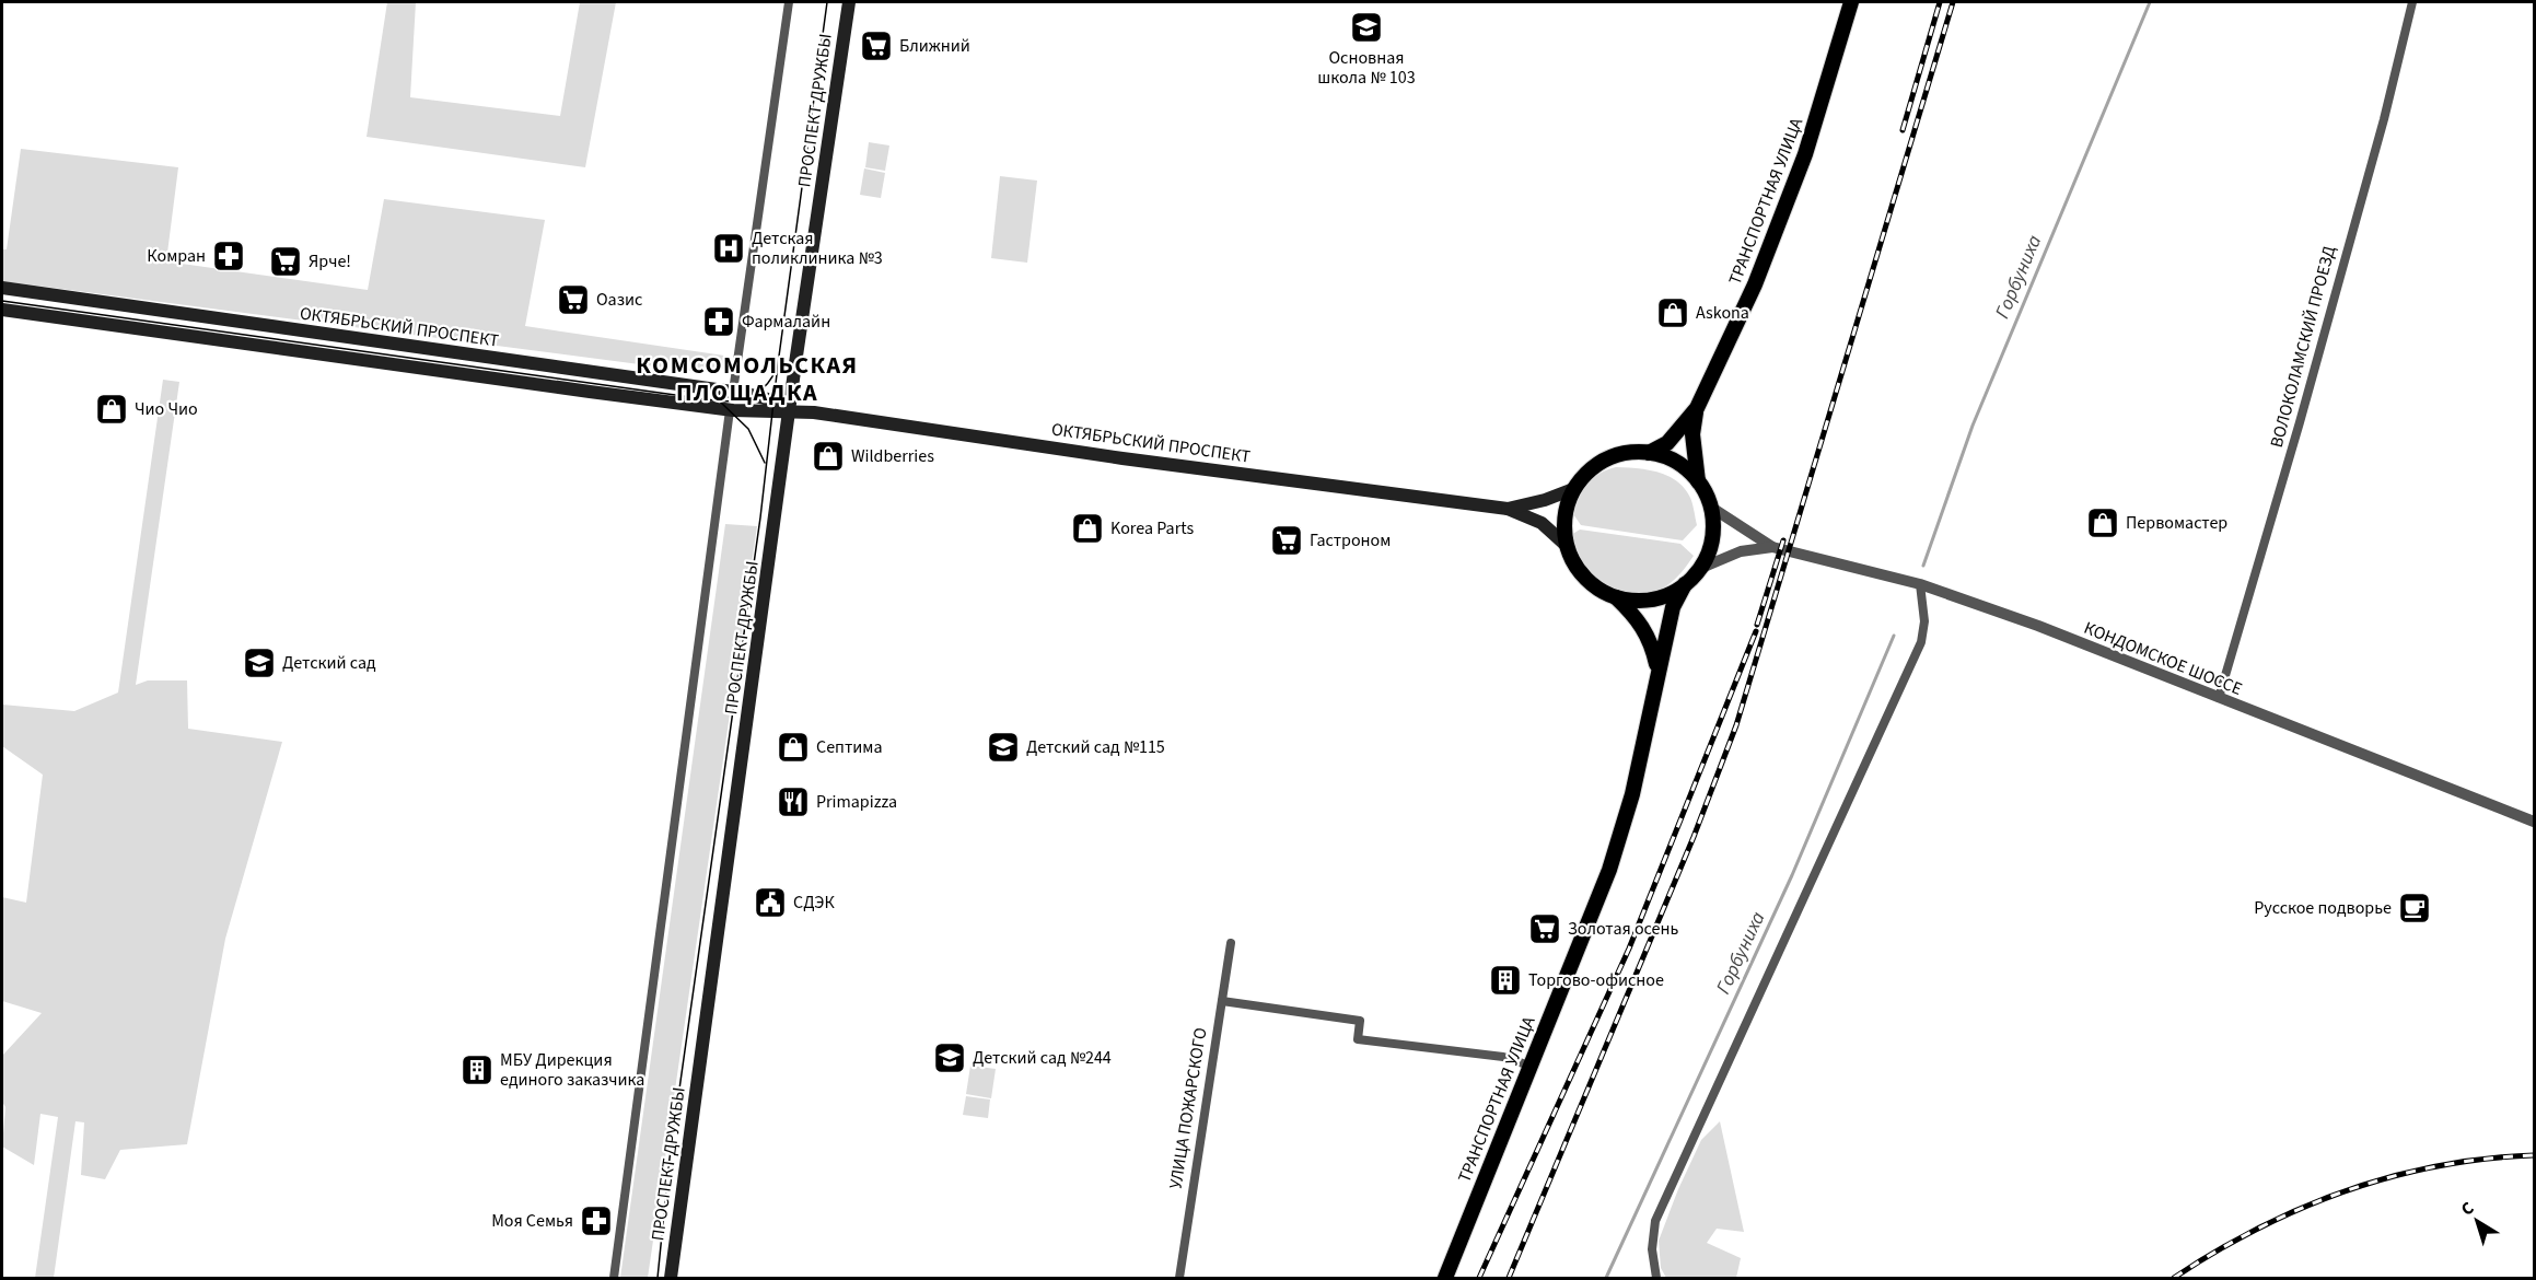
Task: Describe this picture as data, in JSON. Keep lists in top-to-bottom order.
{
  "streets": {
    "main road": ["ПРОСПЕКТ ДРУЖБЫ", "ТРАНСПОРТНАЯ УЛИЦА", "ОКТЯБРЬСКИЙ ПРОСПЕКТ"],
    "street": ["ВОЛОКОЛАМСКИЙ ПРОЕЗД", "КОНДОМСКОЕ ШОССЕ", "УЛИЦА ПОЖАРСКОГО"]
  },
  "crossings": [
    ["ПРОСПЕКТ ДРУЖБЫ", "ОКТЯБРЬСКИЙ ПРОСПЕКТ"],
    ["ТРАНСПОРТНАЯ УЛИЦА", "ОКТЯБРЬСКИЙ ПРОСПЕКТ"],
    ["ТРАНСПОРТНАЯ УЛИЦА", "КОНДОМСКОЕ ШОССЕ"],
    ["ОКТЯБРЬСКИЙ ПРОСПЕКТ", "КОНДОМСКОЕ ШОССЕ"],
    ["ВОЛОКОЛАМСКИЙ ПРОЕЗД", "КОНДОМСКОЕ ШОССЕ"]
  ],
  "districts": ["КОМСОМОЛЬСКАЯ ПЛОЩАДКА"],
  "water": ["Горбуниха"],
  "places": {
    "school or university": [
      "Основная школа № 103",
      "Детский сад",
      "Детский сад №115",
      "Детский сад №244"
    ],
    "supermarket": [
      "Ближний",
      "Ярче!",
      "Оазис",
      "Гастроном",
      "Золотая осень"
    ],
    "hospital": ["Детская поликлиника №3"],
    "pharmacy": ["Комран", "Фармалайн", "Моя Семья"],
    "shop": [
      "Askona",
      "Чио Чио",
      "Wildberries",
      "Первомастер",
      "Korea Parts",
      "Септима"
    ],
    "restaurant": ["Primapizza"],
    "public building": ["СДЭК"],
    "cafe": ["Русское подворье"],
    "building": ["Торгово-офисное", "МБУ Дирекция единого заказчика"]
  },
  "north": "top left"
}
